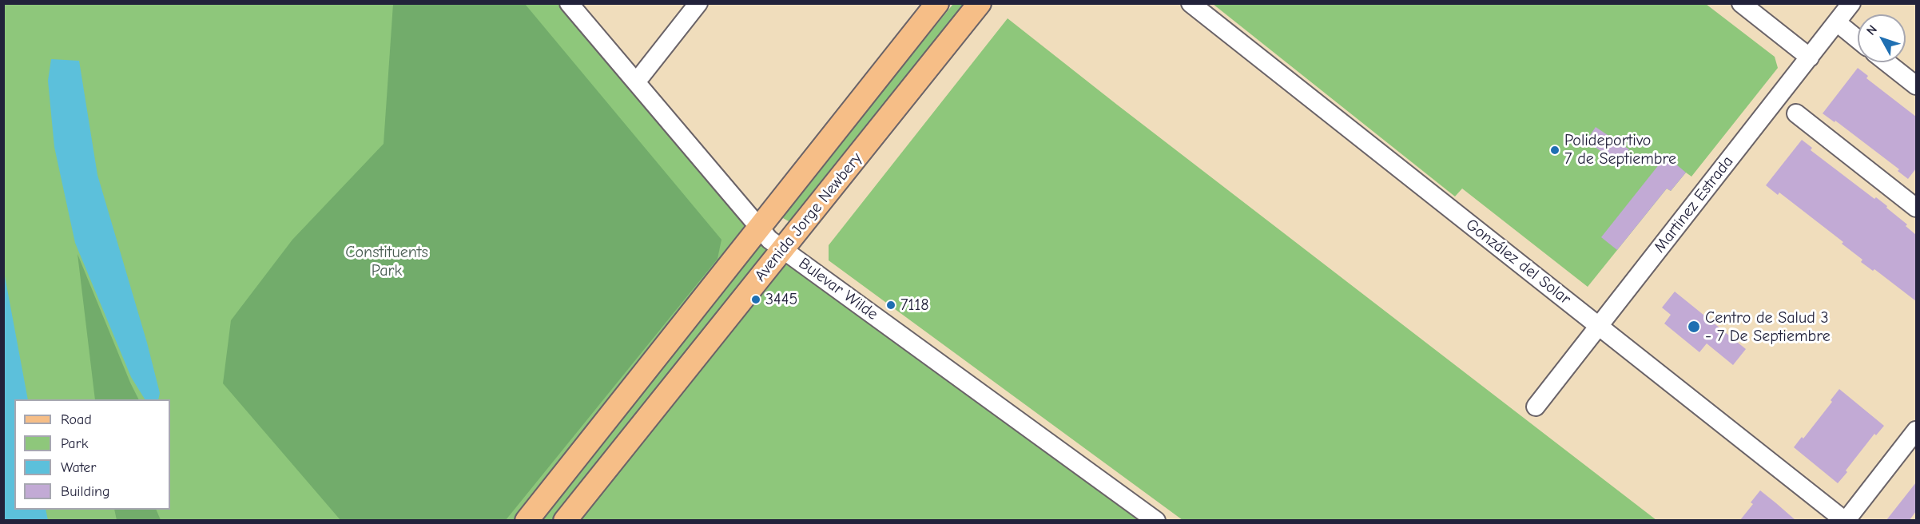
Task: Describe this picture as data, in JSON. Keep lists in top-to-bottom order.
{
  "streets": {
    "main road": ["Avenida Jorge Newbery"],
    "street": ["Martinez Estrada", "González del Solar", "Bulevar Wilde"]
  },
  "crossings": [
    ["Martinez Estrada", "González del Solar"],
    ["Avenida Jorge Newbery", "Bulevar Wilde"]
  ],
  "parks": ["Constituents Park"],
  "places": [
    "Polideportivo 7 de Septiembre",
    "3445",
    "7118",
    "Centro de Salud 3 - 7 De Septiembre"
  ],
  "legend": [
    "Road",
    "Park",
    "Water",
    "Building"
  ],
  "north": "top left"
}
